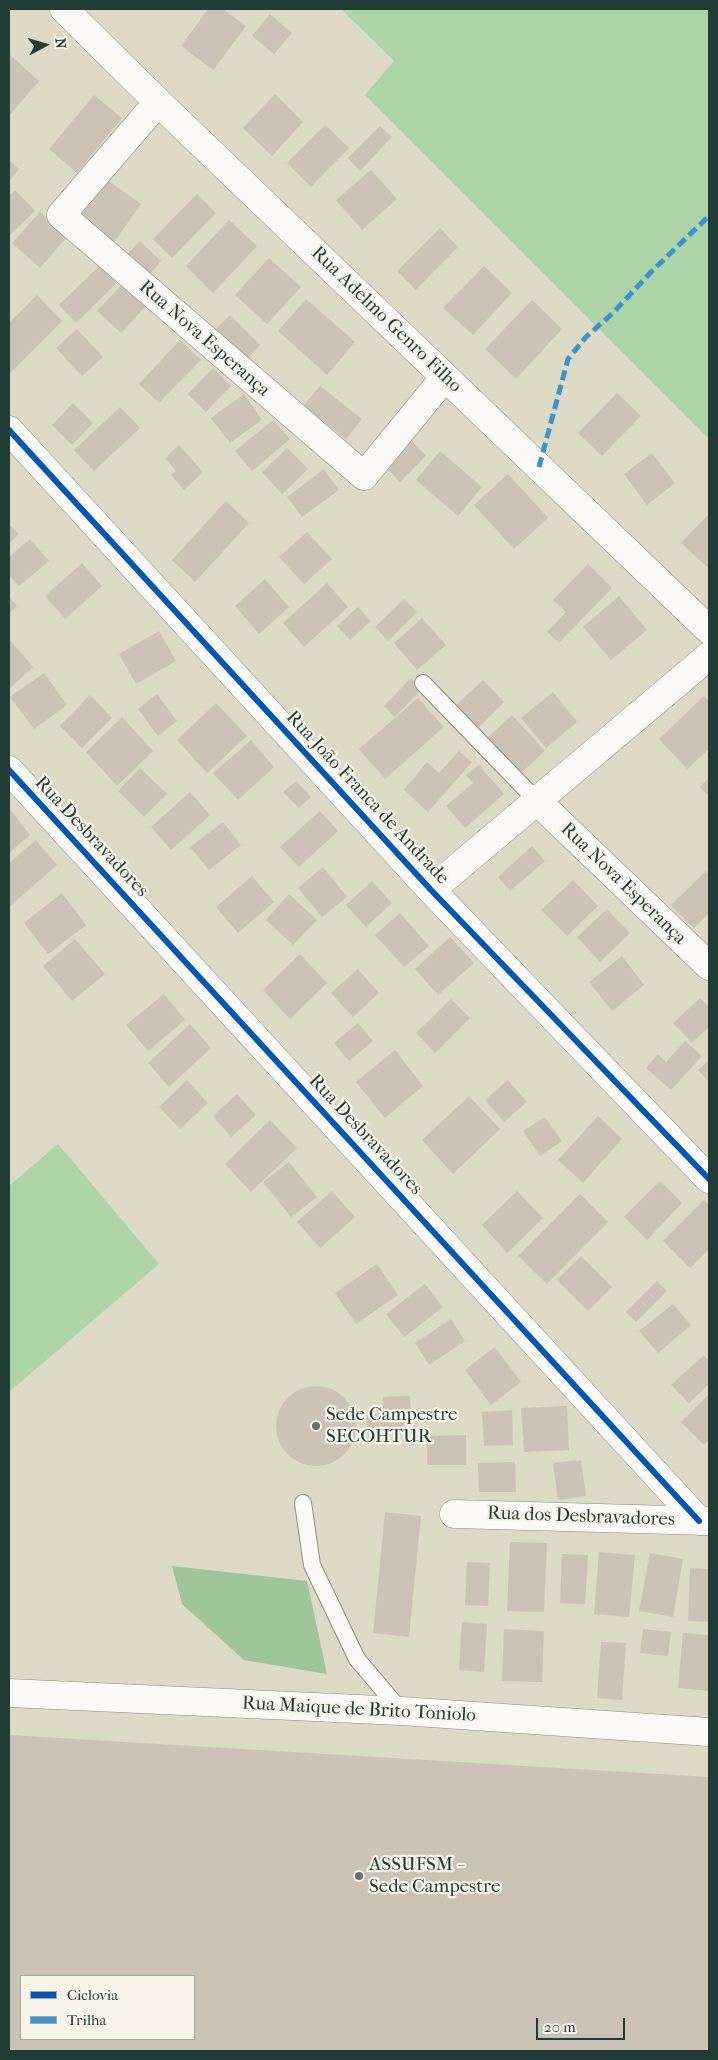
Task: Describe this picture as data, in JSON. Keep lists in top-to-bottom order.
{
  "streets": {
    "street": [
      "Rua Adelmo Genro Filho",
      "Rua Nova Esperança",
      "Rua João Franca de Andrade",
      "Rua Desbravadores",
      "Rua dos Desbravadores",
      "Rua Maique de Brito Toniolo"
    ]
  },
  "crossings": [
    ["Rua Adelmo Genro Filho", "Rua Nova Esperança"],
    ["Rua Desbravadores", "Rua dos Desbravadores"]
  ],
  "places": ["Sede Campestre SECOHTUR", "ASSUFSM - Sede Campestre"],
  "legend": ["Ciclovia", "Trilha"],
  "scale_bar": "20 m",
  "north": "right"
}
